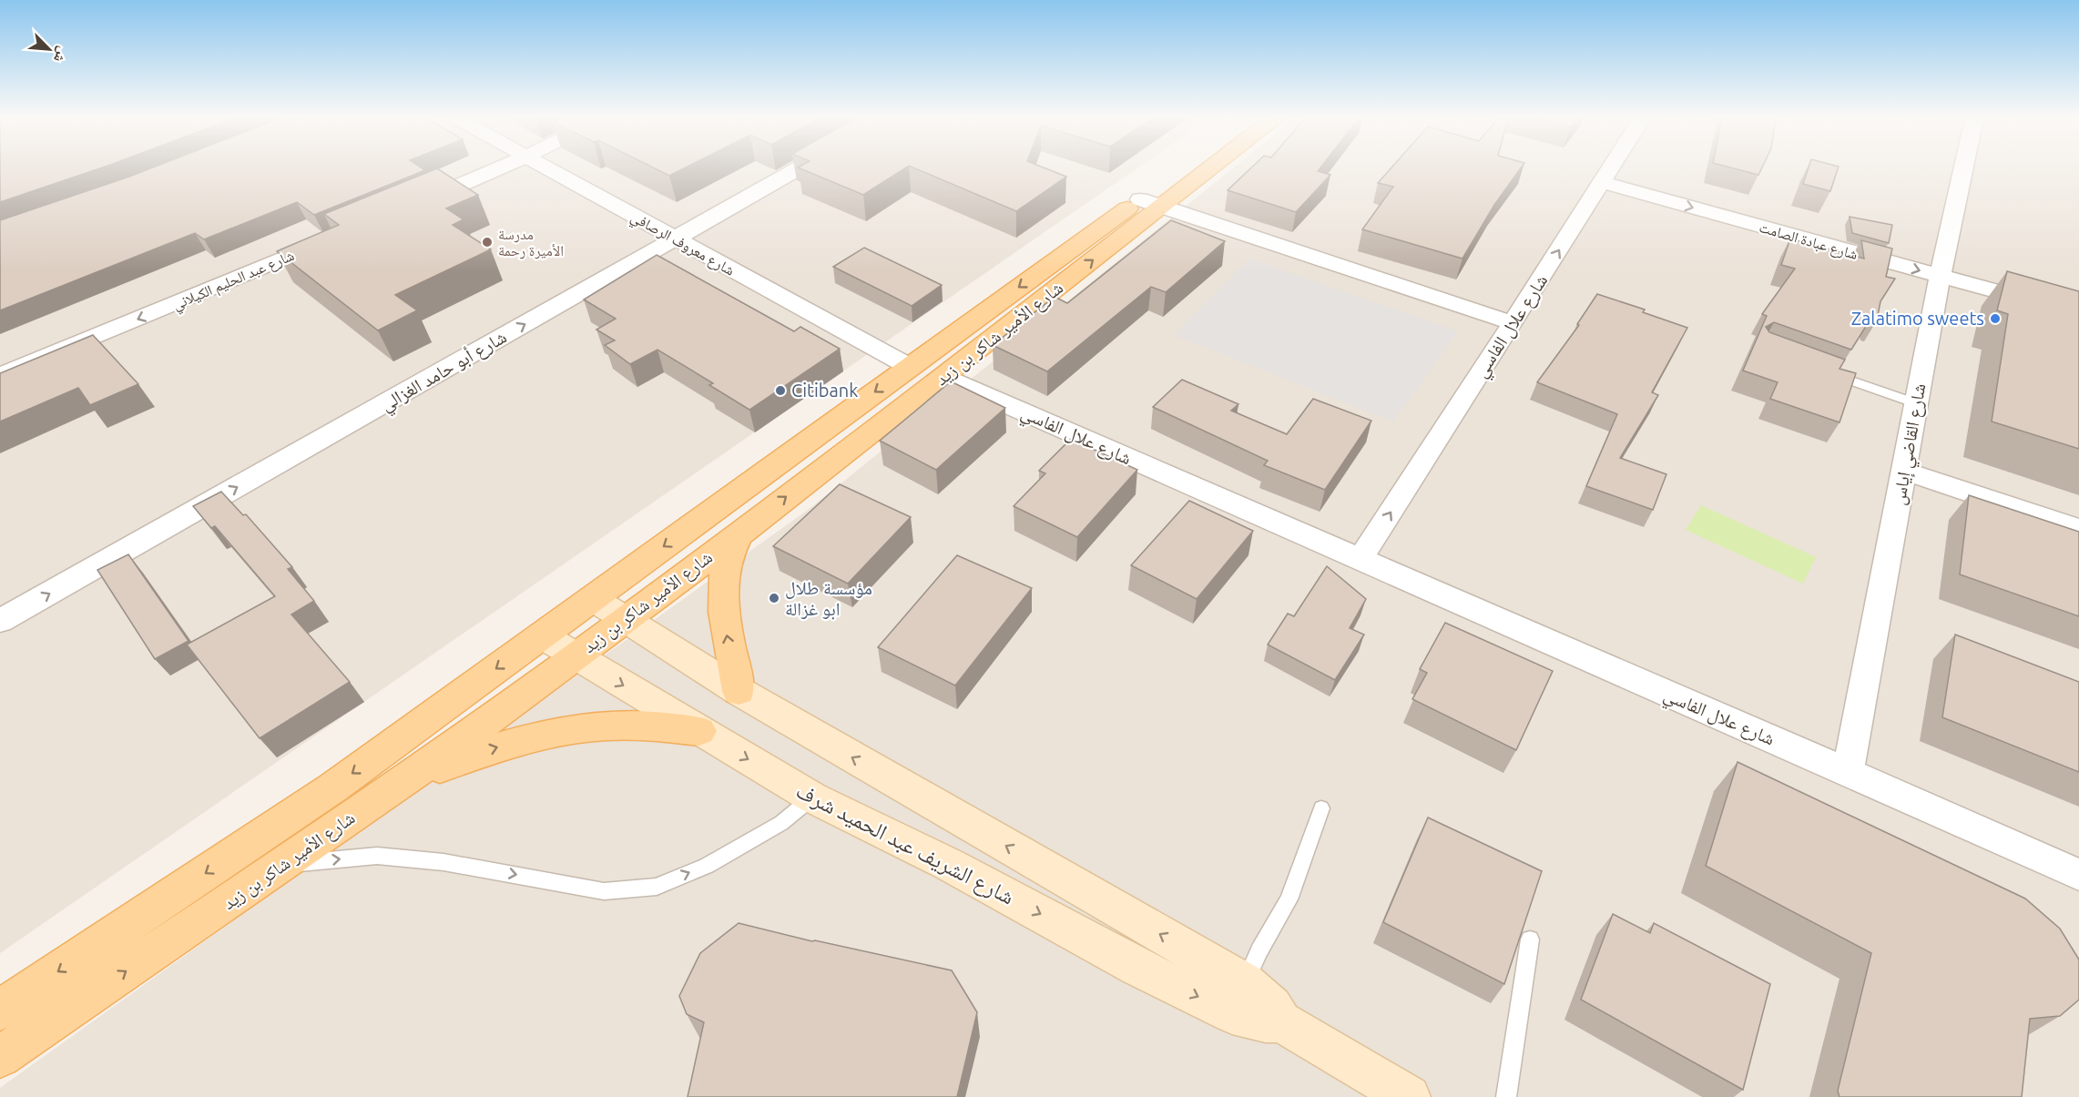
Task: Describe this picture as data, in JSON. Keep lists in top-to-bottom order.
{
  "streets": {
    "main road": ["شارع الأمير شاكر بن زيد"],
    "street": [
      "شارع عبادة الصامت",
      "شارع معروف الرصافي",
      "شارع عبد الحليم الكيلاني",
      "شارع علال الفاسي",
      "شارع أبو حامد الغزالي",
      "شارع القاضي إياس",
      "شارع الشريف عبد الحميد شرف"
    ]
  },
  "crossings": [
    ["شارع عبادة الصامت", "شارع علال الفاسي"],
    ["شارع عبادة الصامت", "شارع القاضي إياس"],
    ["شارع معروف الرصافي", "شارع الأمير شاكر بن زيد"],
    ["شارع معروف الرصافي", "شارع أبو حامد الغزالي"],
    ["شارع علال الفاسي", "شارع الأمير شاكر بن زيد"],
    ["شارع علال الفاسي", "شارع القاضي إياس"],
    ["شارع الأمير شاكر بن زيد", "شارع الشريف عبد الحميد شرف"]
  ],
  "one_way": ["شارع عبادة الصامت", "شارع عبد الحليم الكيلاني", "شارع أبو حامد الغزالي"],
  "places": [
    "مدرسة الأميرة رحمة",
    "Zalatimo sweets",
    "Citibank",
    "مؤسسة طلال ابو غزالة"
  ],
  "north": "bottom right"
}
